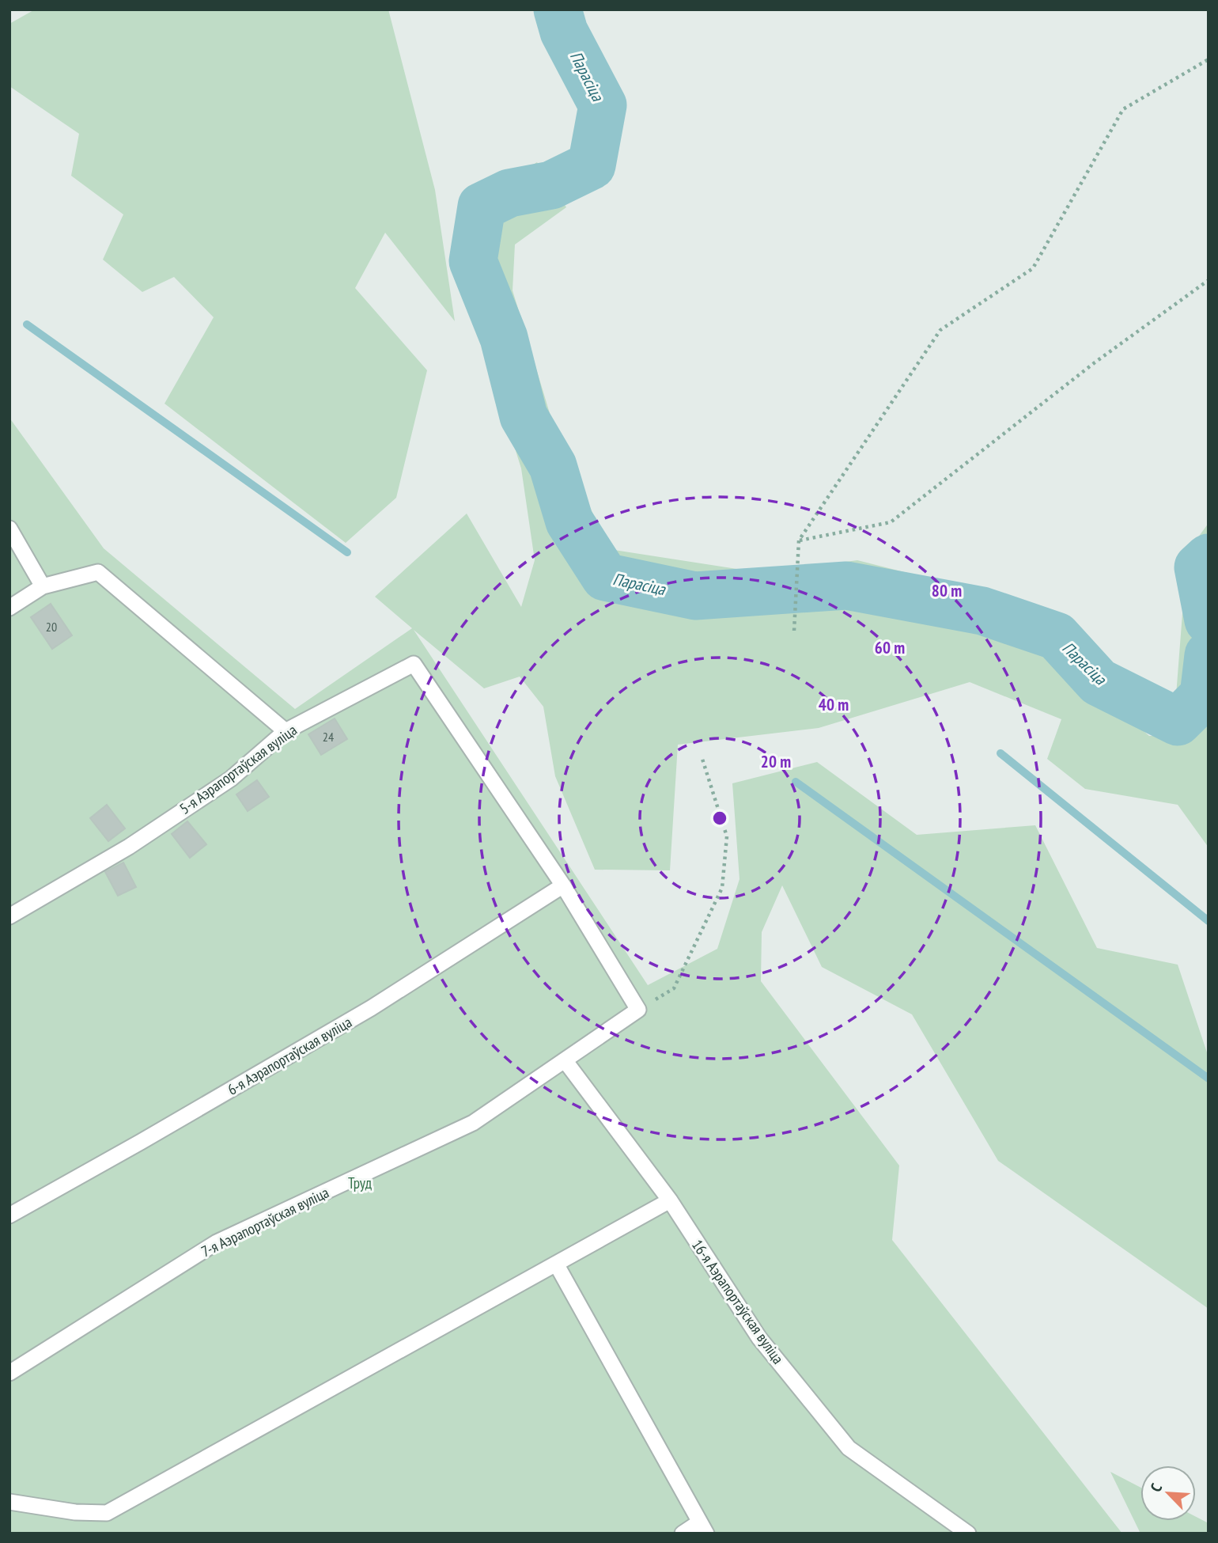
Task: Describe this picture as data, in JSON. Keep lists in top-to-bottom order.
{
  "streets": {
    "lane": [
      "5-я Аэрапортаўская вуліца",
      "6-я Аэрапортаўская вуліца",
      "7-я Аэрапортаўская вуліца",
      "16-я Аэрапортаўская вуліца"
    ]
  },
  "crossings": [
    ["5-я Аэрапортаўская вуліца", "6-я Аэрапортаўская вуліца"],
    ["7-я Аэрапортаўская вуліца", "16-я Аэрапортаўская вуліца"]
  ],
  "water": ["Парасіца"],
  "parks": ["Труд"],
  "house_numbers": ["20", "24"],
  "north": "top left",
  "rings": [
    "80 m",
    "60 m",
    "40 m",
    "20 m"
  ]
}
